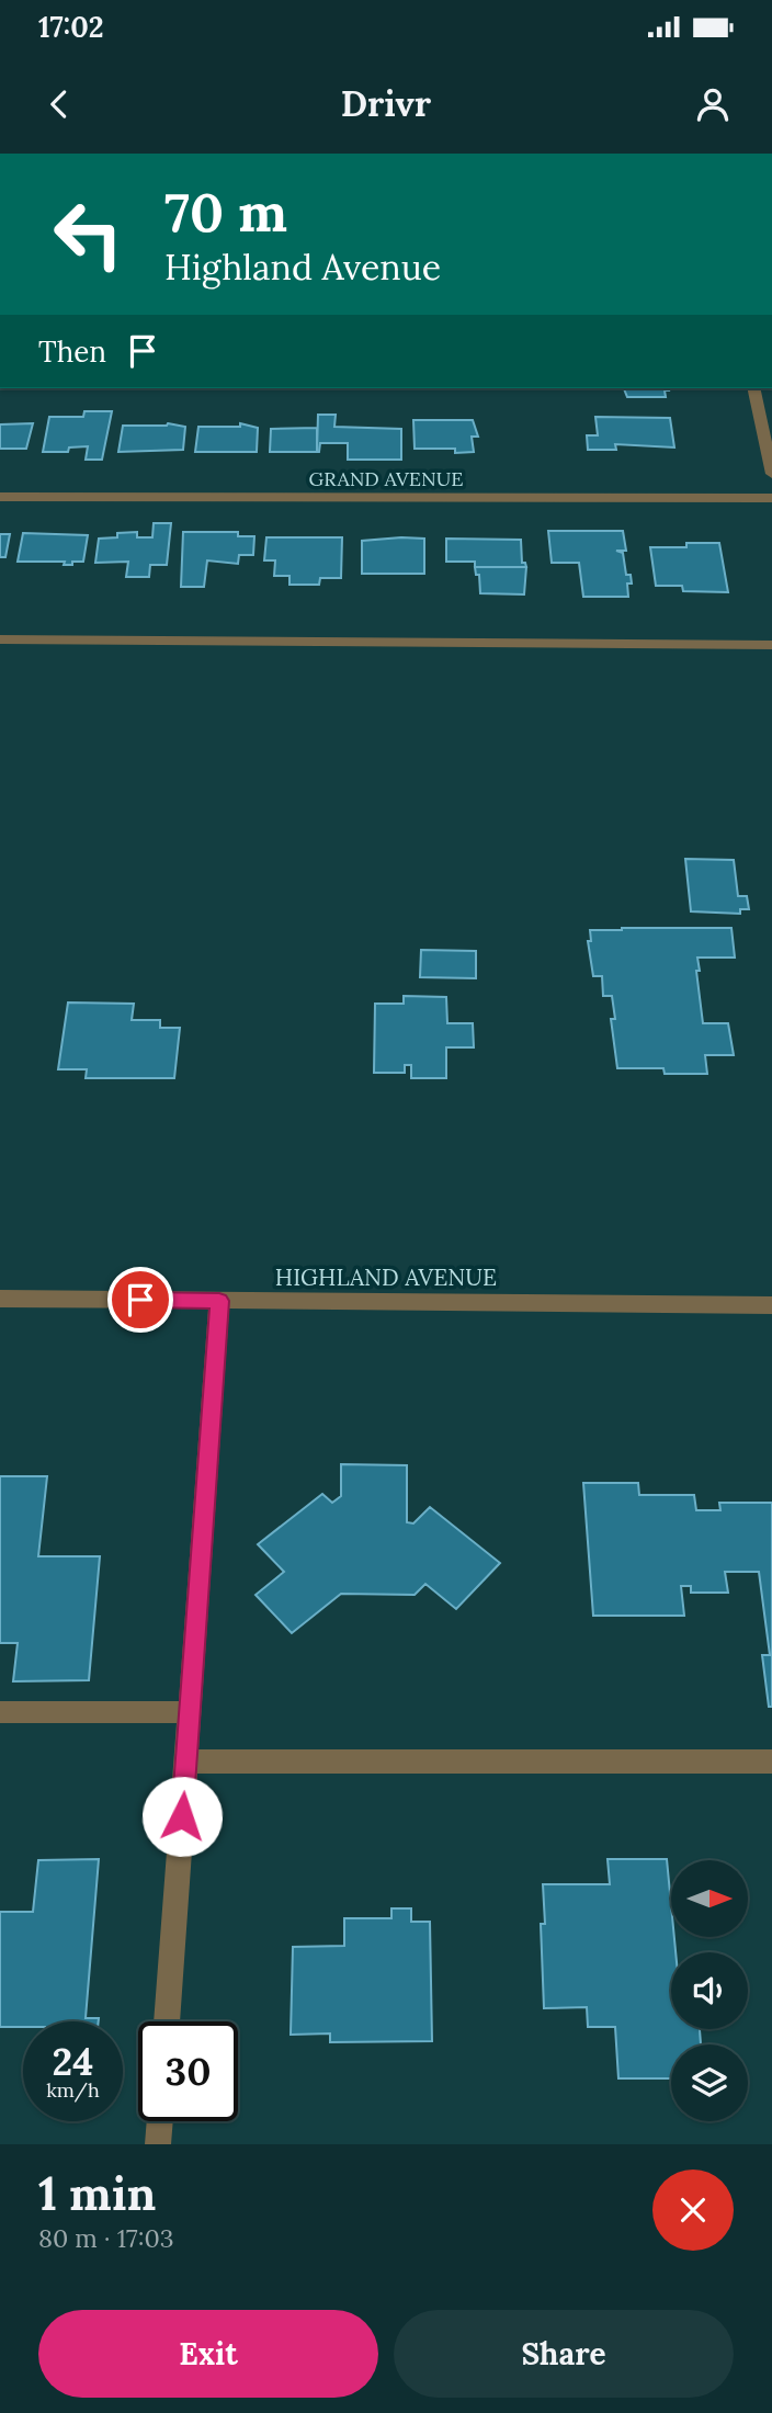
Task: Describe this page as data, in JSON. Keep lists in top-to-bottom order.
{
  "streets": {
    "street": ["GRAND AVENUE", "HIGHLAND AVENUE"]
  },
  "north": "right",
  "page": {
    "status": "17:02",
    "header": "Drivr",
    "turn": ["70 m", "Highland Avenue"],
    "then": "Then",
    "speed": "24 km/h",
    "limit": "30",
    "heading": ["1 min", "80 m · 17:03"],
    "buttons": ["Exit", "Share"]
  }
}
